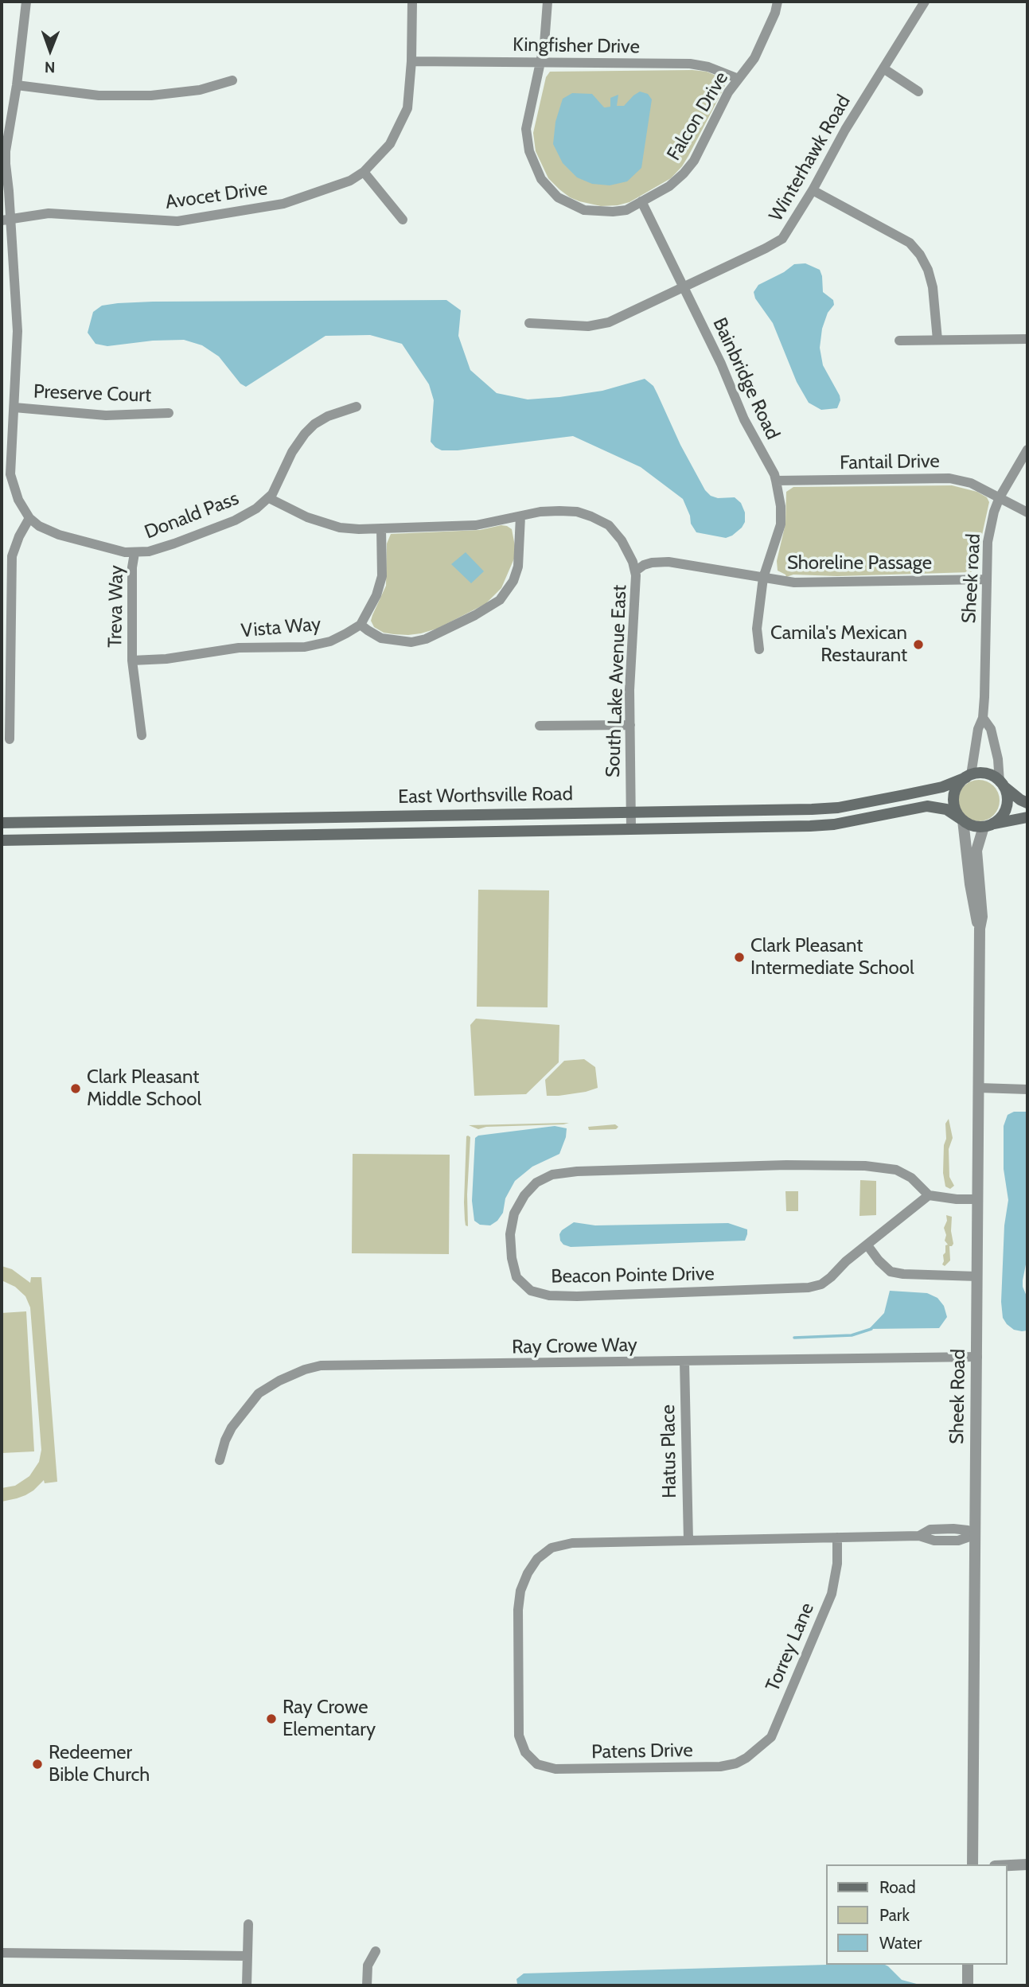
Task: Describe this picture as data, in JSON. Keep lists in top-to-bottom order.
{
  "streets": {
    "main road": ["East Worthsville Road"],
    "street": [
      "Kingfisher Drive",
      "Falcon Drive",
      "Winterhawk Road",
      "Avocet Drive",
      "Bainbridge Road",
      "Preserve Court",
      "Fantail Drive",
      "Donald Pass",
      "Shoreline Passage",
      "Sheek road",
      "Treva Way",
      "Vista Way",
      "South Lake Avenue East",
      "Beacon Pointe Drive",
      "Ray Crowe Way",
      "Sheek Road",
      "Hatus Place",
      "Torrey Lane",
      "Patens Drive"
    ]
  },
  "crossings": [
    ["Kingfisher Drive", "Falcon Drive"],
    ["Kingfisher Drive", "Avocet Drive"],
    ["Falcon Drive", "Bainbridge Road"],
    ["Winterhawk Road", "Bainbridge Road"],
    ["Bainbridge Road", "Fantail Drive"],
    ["Bainbridge Road", "Shoreline Passage"],
    ["Fantail Drive", "Sheek road"],
    ["Donald Pass", "Treva Way"],
    ["Donald Pass", "South Lake Avenue East"],
    ["Shoreline Passage", "Sheek road"],
    ["Shoreline Passage", "South Lake Avenue East"],
    ["Sheek road", "East Worthsville Road"],
    ["Sheek road", "Sheek Road"],
    ["Treva Way", "Vista Way"],
    ["South Lake Avenue East", "East Worthsville Road"],
    ["East Worthsville Road", "Sheek Road"],
    ["Ray Crowe Way", "Sheek Road"],
    ["Ray Crowe Way", "Hatus Place"],
    ["Hatus Place", "Patens Drive"],
    ["Torrey Lane", "Patens Drive"]
  ],
  "places": [
    "Camila's Mexican Restaurant",
    "Clark Pleasant Intermediate School",
    "Clark Pleasant Middle School",
    "Ray Crowe Elementary",
    "Redeemer Bible Church"
  ],
  "legend": ["Road", "Park", "Water"],
  "north": "bottom"
}
